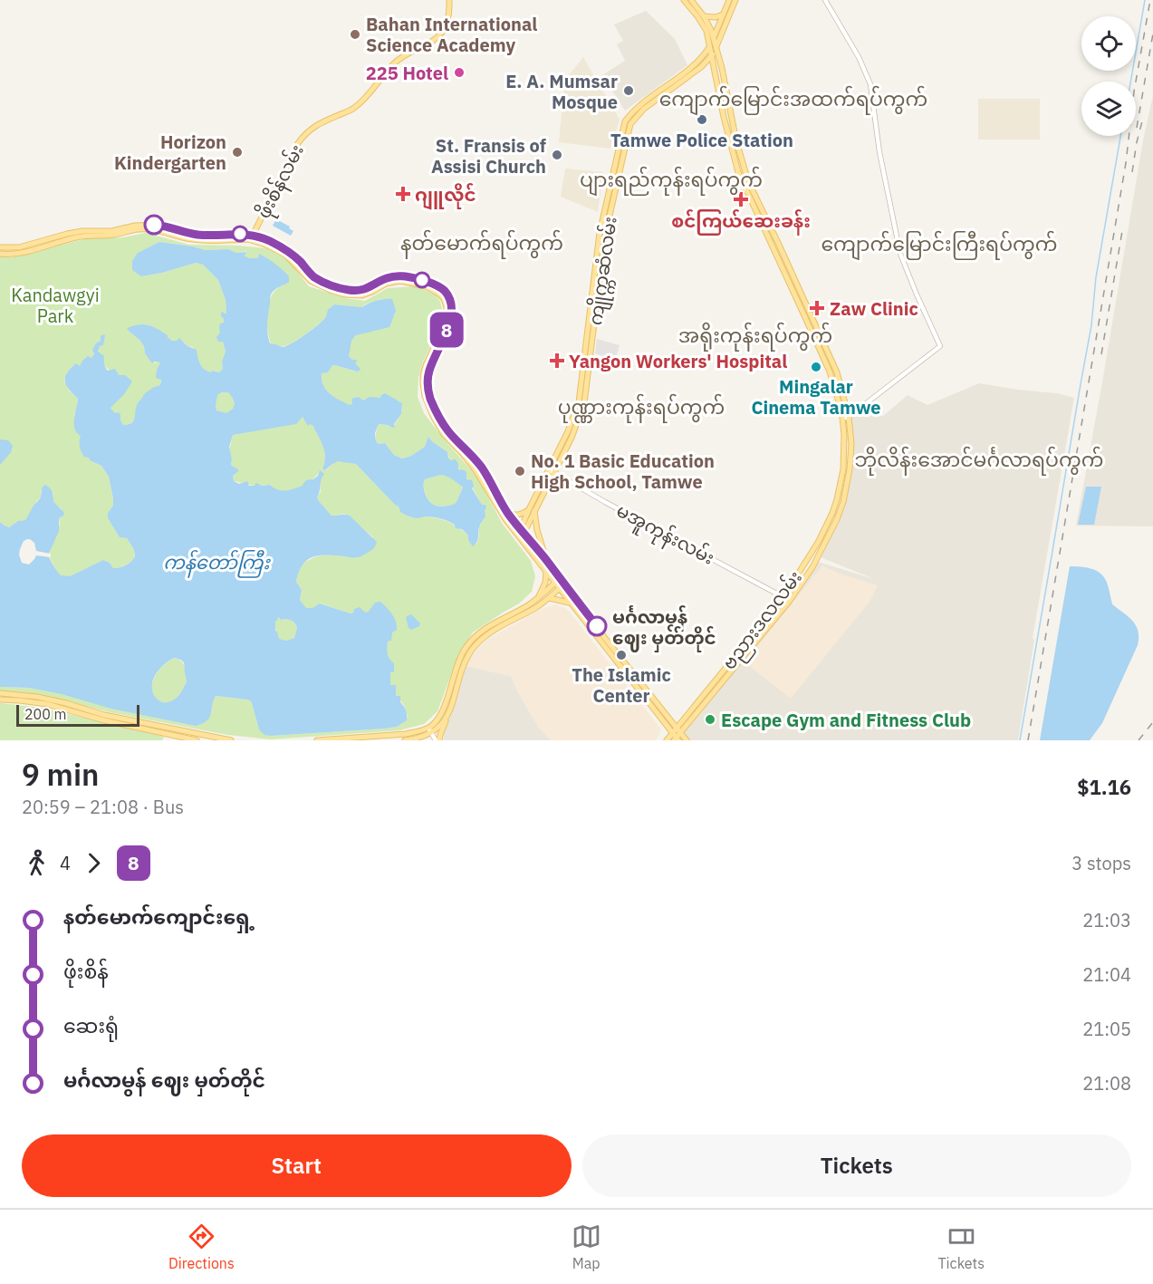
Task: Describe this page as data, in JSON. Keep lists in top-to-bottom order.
{
  "streets": {
    "main road": ["ဖိုးစိန်လမ်း", "ကျိုက္ကဆံလမ်း", "ဗညားဒလလမ်း"],
    "street": ["မအူကုန်းလမ်း"]
  },
  "crossings": [
    ["ကျိုက္ကဆံလမ်း", "မအူကုန်းလမ်း"],
    ["ကျိုက္ကဆံလမ်း", "ဗညားဒလလမ်း"],
    ["မအူကုန်းလမ်း", "ဗညားဒလလမ်း"]
  ],
  "districts": [
    "ကျောက်မြောင်းအထက်ရပ်ကွက်",
    "ပျားရည်ကုန်းရပ်ကွက်",
    "နတ်မောက်ရပ်ကွက်",
    "ကျောက်မြောင်းကြီးရပ်ကွက်",
    "အရိုးကုန်းရပ်ကွက်",
    "ပုဏ္ဏားကုန်းရပ်ကွက်",
    "ဘိုလိန်းအောင်မင်္ဂလာရပ်ကွက်"
  ],
  "water": ["ကန်တော်ကြီး"],
  "parks": ["Kandawgyi Park"],
  "places": {
    "other": [
      "Bahan International Science Academy",
      "225 Hotel",
      "E. A. Mumsar Mosque",
      "Tamwe Police Station",
      "Horizon Kindergarten",
      "St. Fransis of Assisi Church",
      "Mingalar Cinema Tamwe",
      "No. 1 Basic Education High School, Tamwe",
      "မင်္ဂလာမွန် ဈေး မှတ်တိုင်",
      "The Islamic Center",
      "Escape Gym and Fitness Club"
    ],
    "health": [
      "ဂျူလိုင်",
      "စင်ကြယ်ဆေးခန်း",
      "Zaw Clinic",
      "Yangon Workers' Hospital"
    ]
  },
  "lines": ["bus line 8"],
  "scale_bar": "200 m",
  "page": {
    "on_map": "8",
    "scale": "200 m",
    "heading": ["9 min", "20:59 – 21:08 · Bus", "$1.16"],
    "legs": ["4", "8", "3 stops"],
    "list": [
      {
        "name": "နတ်မောက်ကျောင်းရှေ့",
        "value": "21:03"
      },
      {
        "name": "ဖိုးစိန်",
        "value": "21:04"
      },
      {
        "name": "ဆေးရုံ",
        "value": "21:05"
      },
      {
        "name": "မင်္ဂလာမွန် ဈေး မှတ်တိုင်",
        "value": "21:08"
      }
    ],
    "buttons": ["Start", "Tickets"],
    "tabs": ["Directions", "Map", "Tickets"]
  }
}
